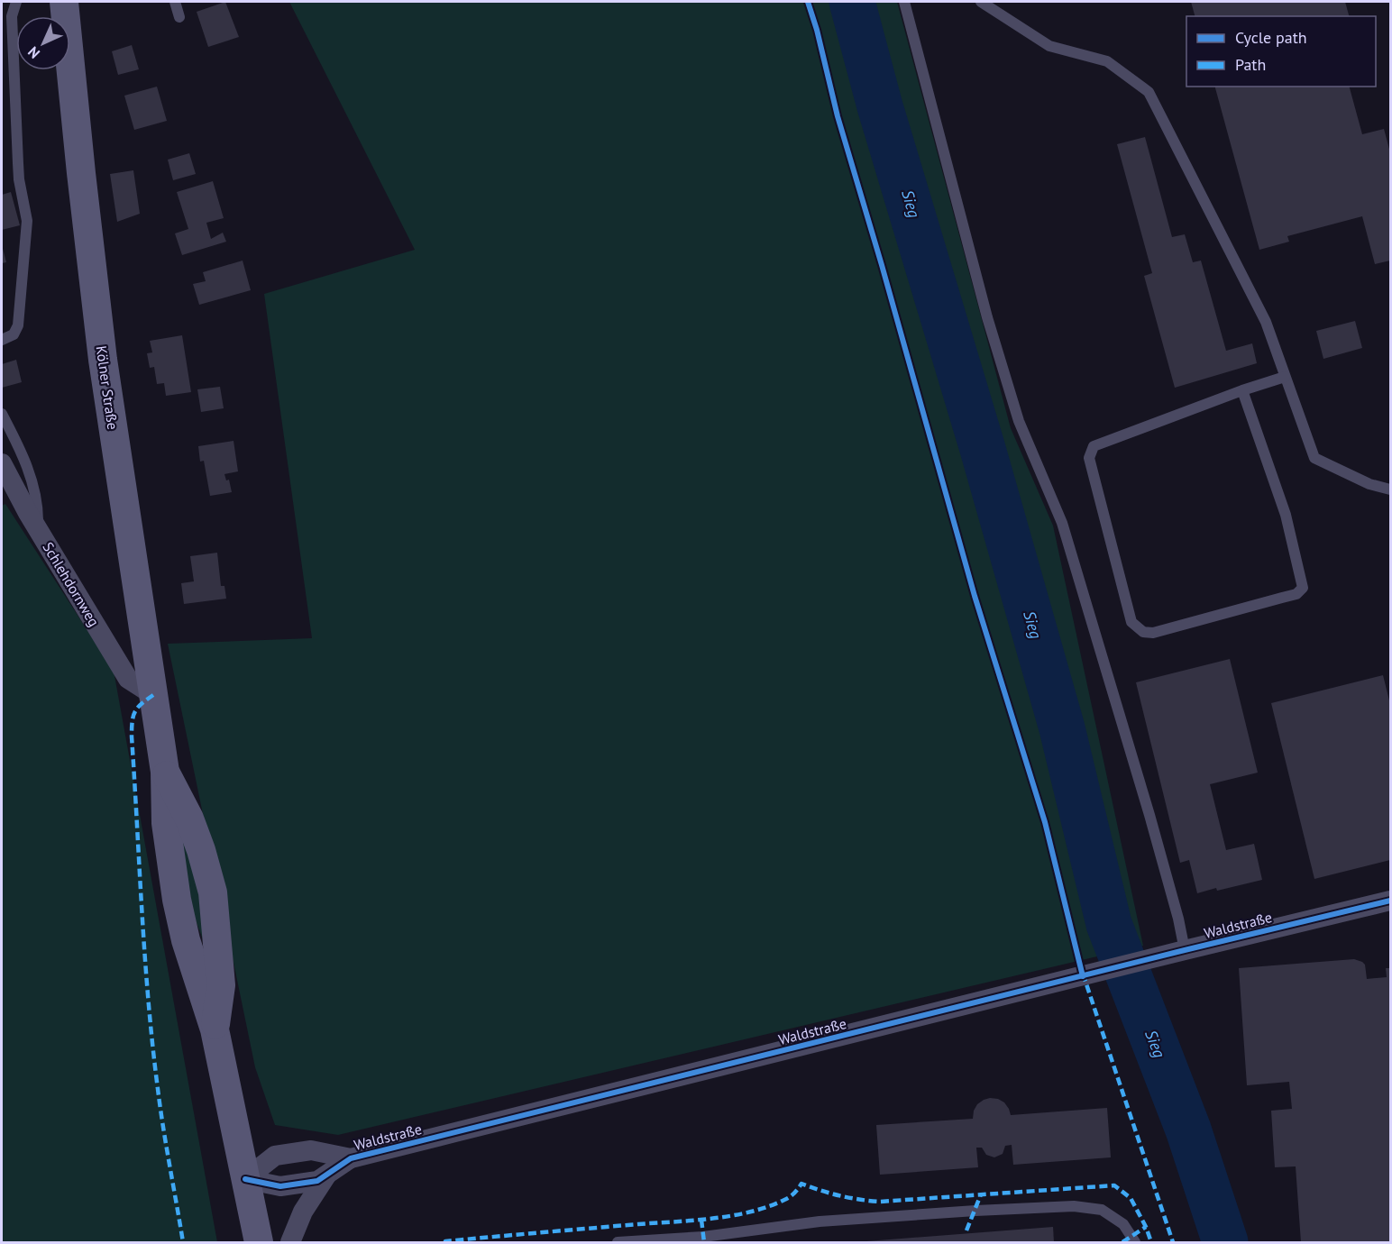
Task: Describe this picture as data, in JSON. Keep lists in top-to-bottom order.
{
  "streets": {
    "main road": ["Kölner Straße"],
    "street": ["Schlehdornweg", "Waldstraße"]
  },
  "crossings": [
    ["Kölner Straße", "Schlehdornweg"],
    ["Kölner Straße", "Waldstraße"]
  ],
  "water": ["Sieg"],
  "legend": ["Cycle path", "Path"],
  "north": "bottom left"
}
